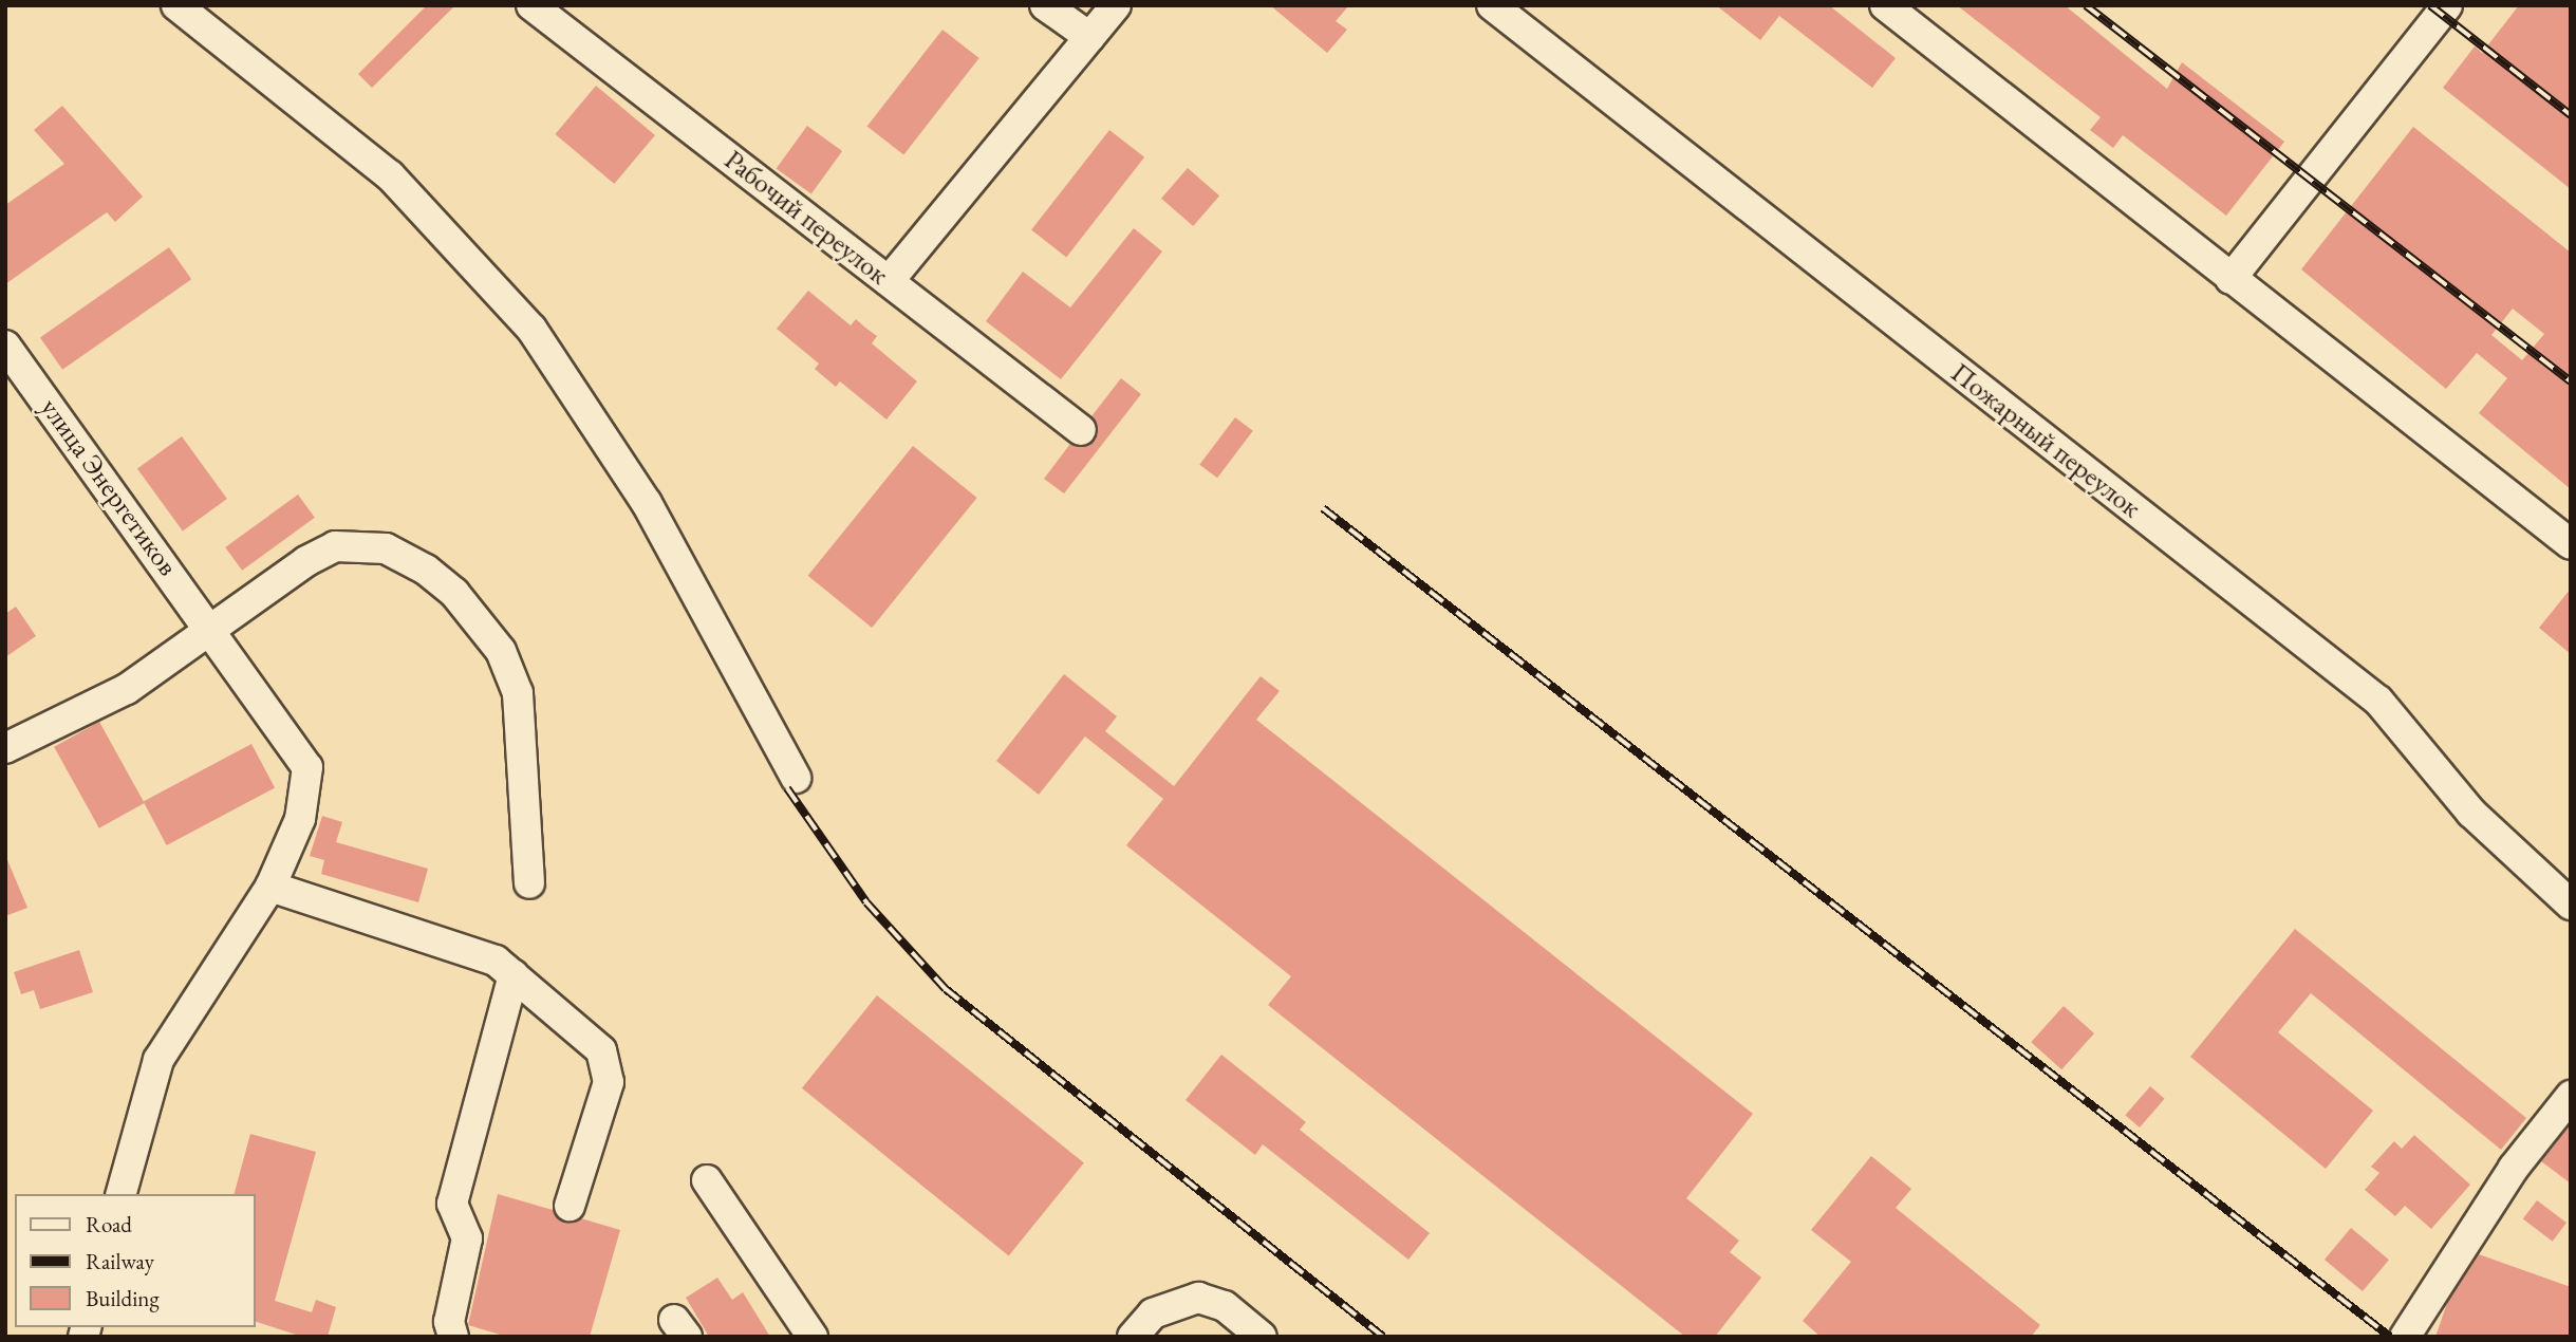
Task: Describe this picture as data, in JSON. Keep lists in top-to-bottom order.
{
  "streets": {
    "street": ["Рабочий переулок", "Пожарный переулок", "улица Энергетиков"]
  },
  "legend": ["Road", "Railway", "Building"]
}
